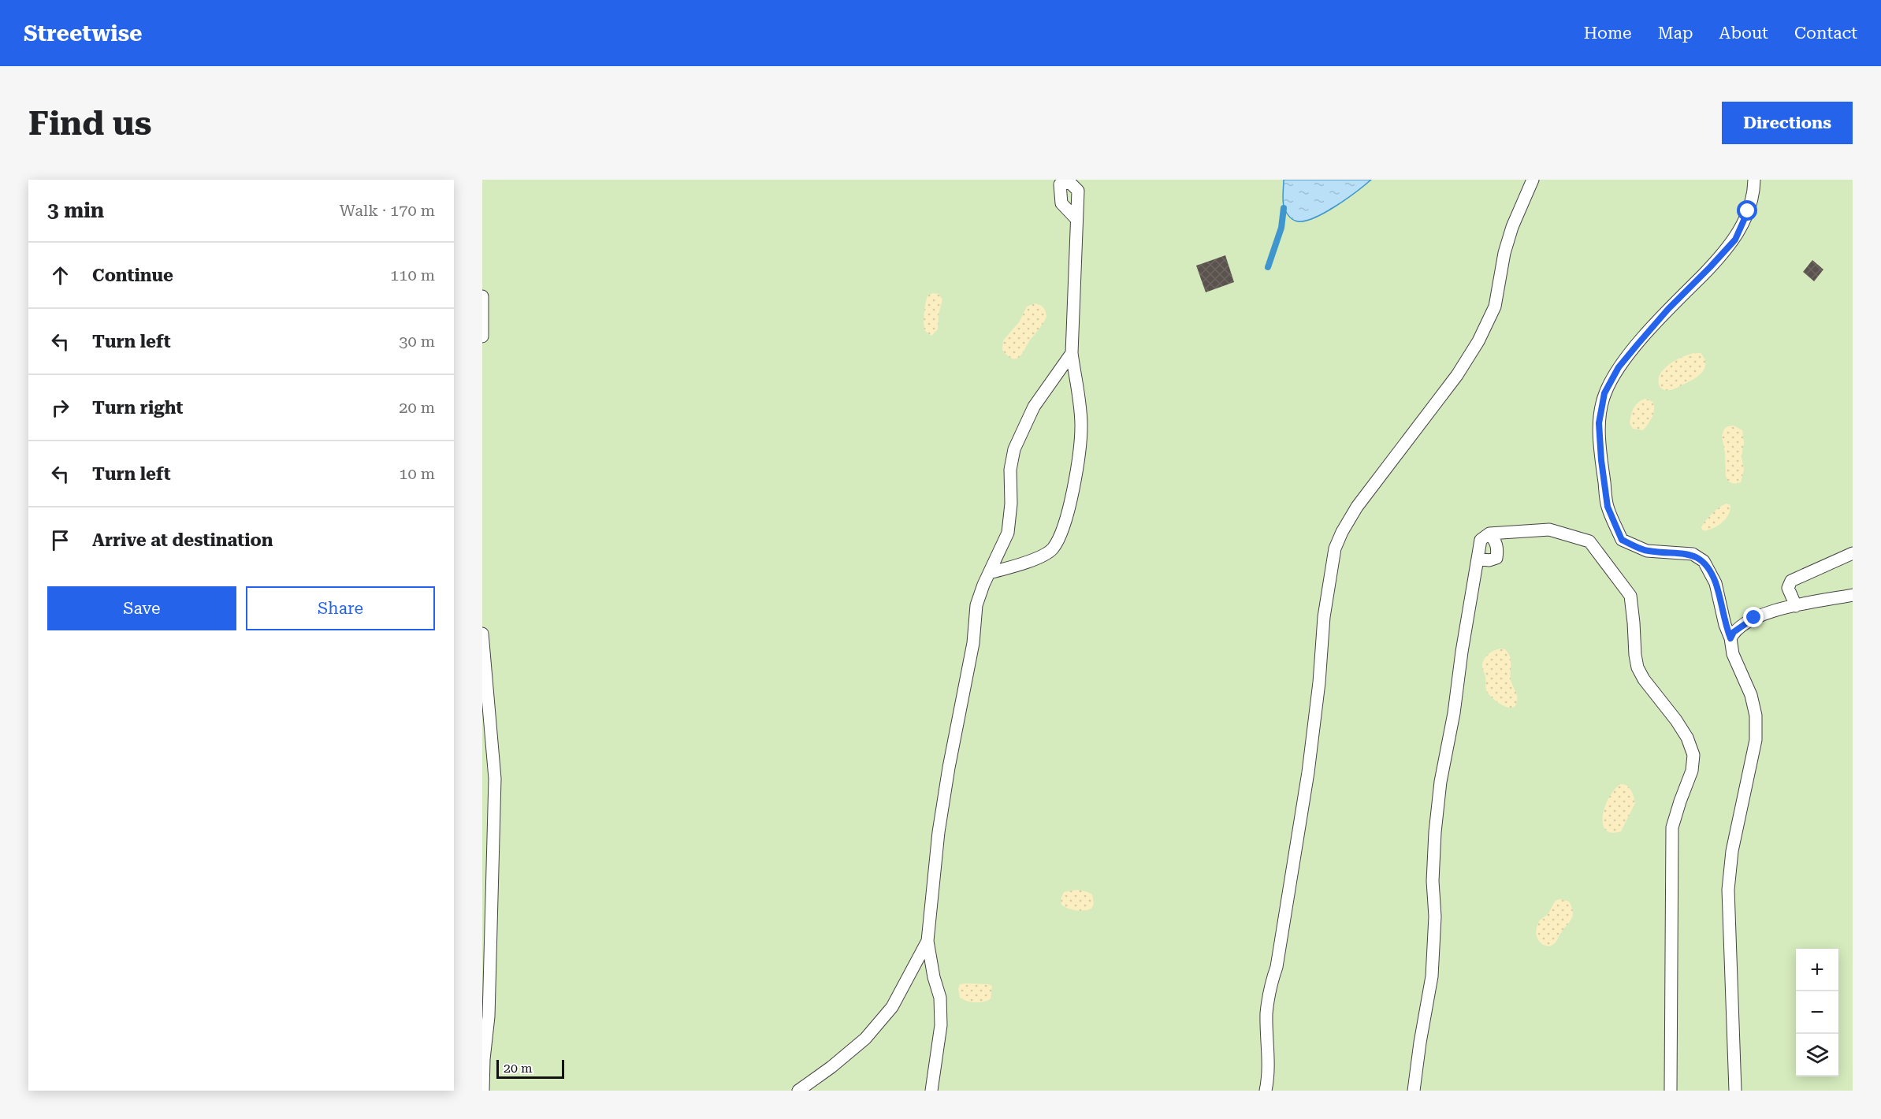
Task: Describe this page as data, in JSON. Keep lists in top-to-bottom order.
{
  "scale_bar": "20 m",
  "page": {
    "header": "Streetwise",
    "nav": [
      "Home",
      "Map",
      "About",
      "Contact"
    ],
    "buttons": [
      "Directions",
      ["Save", "Share"]
    ],
    "title": "Find us",
    "heading": ["3 min", "Walk · 170 m"],
    "list": [
      ["Continue", "110 m"],
      ["Turn left", "30 m"],
      ["Turn right", "20 m"],
      ["Turn left", "10 m"],
      "Arrive at destination"
    ],
    "map_buttons": ["+", "−"],
    "scale": "20 m"
  }
}
